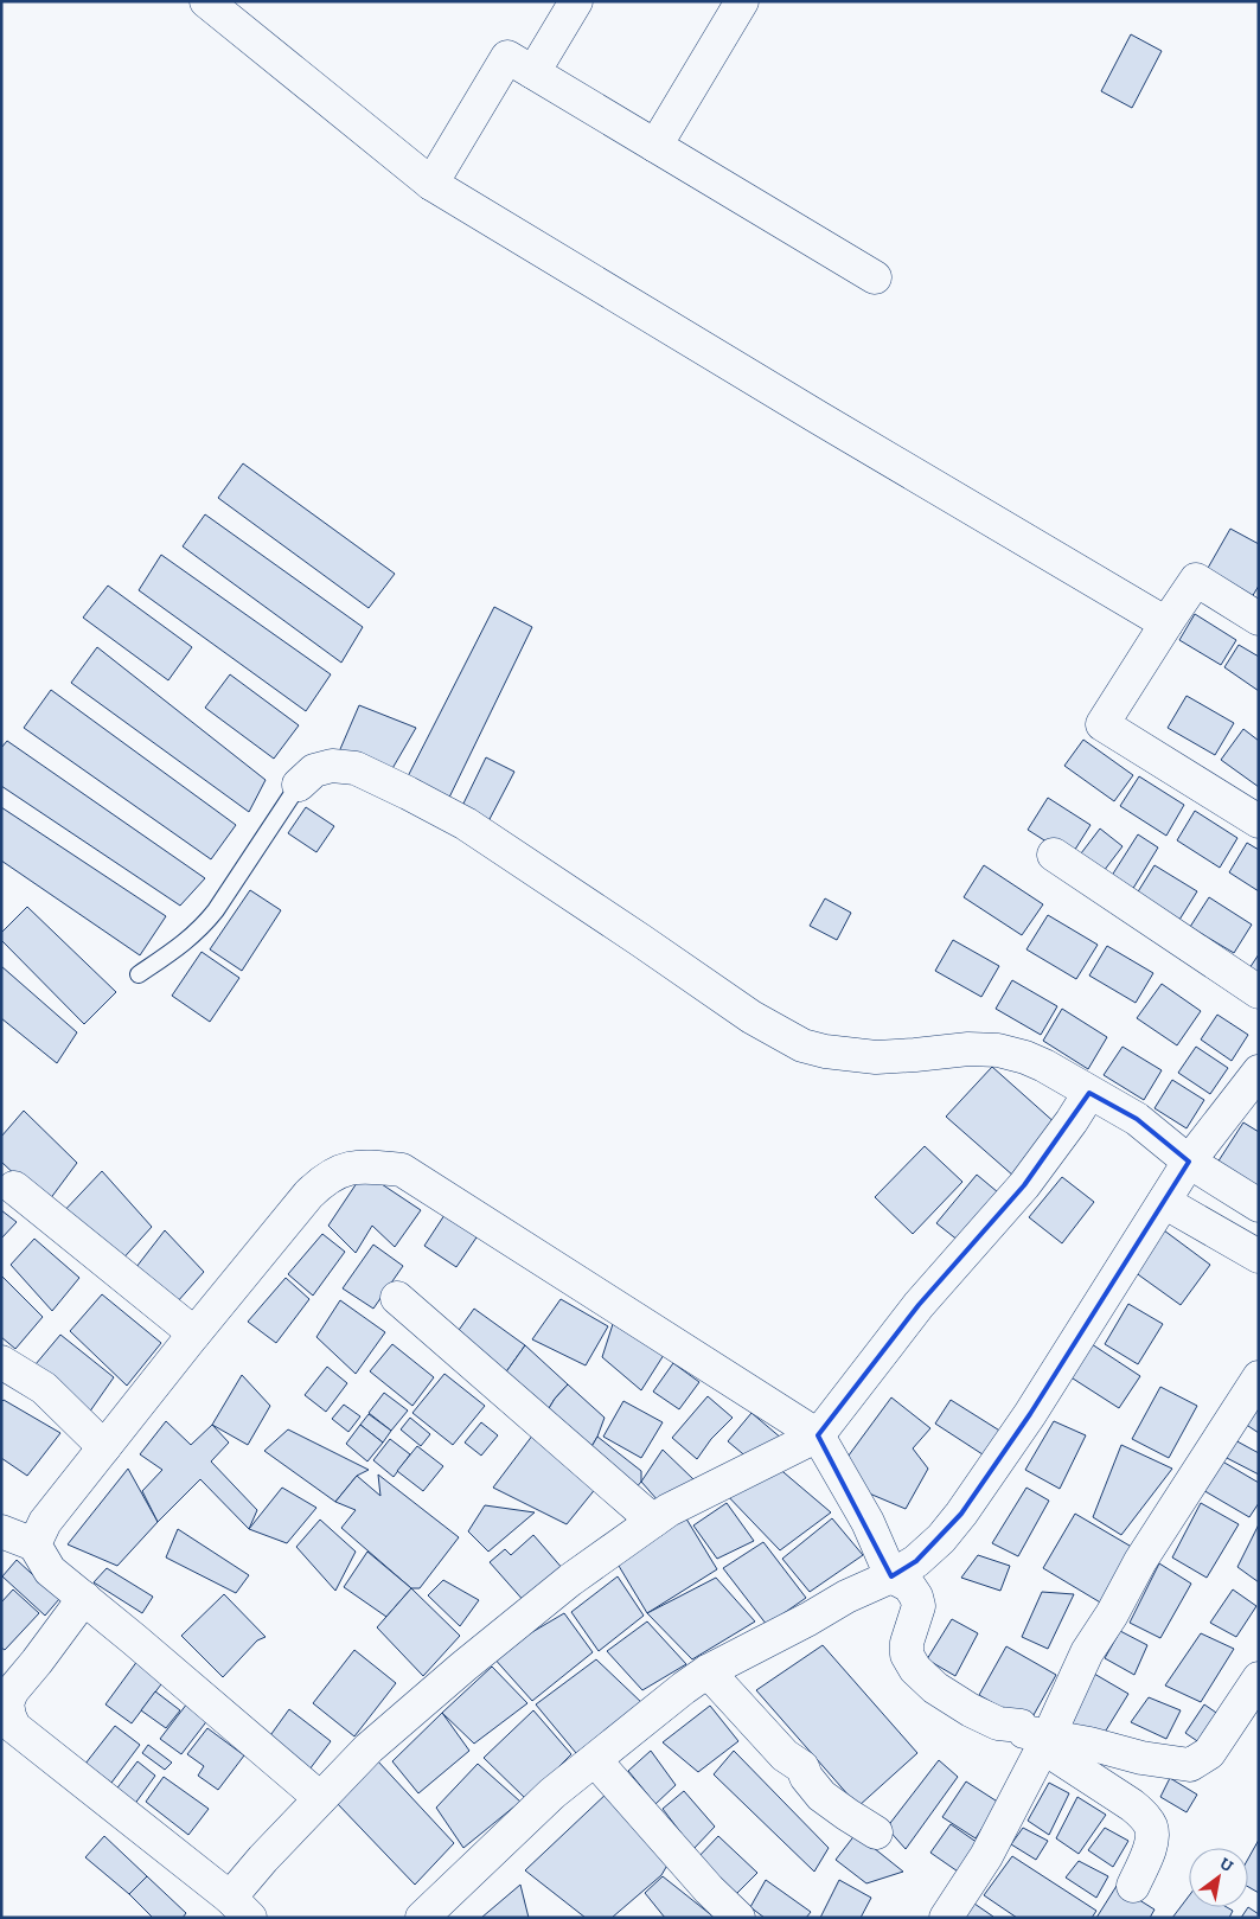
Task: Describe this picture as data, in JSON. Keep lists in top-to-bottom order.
{
  "north": "top right"
}
